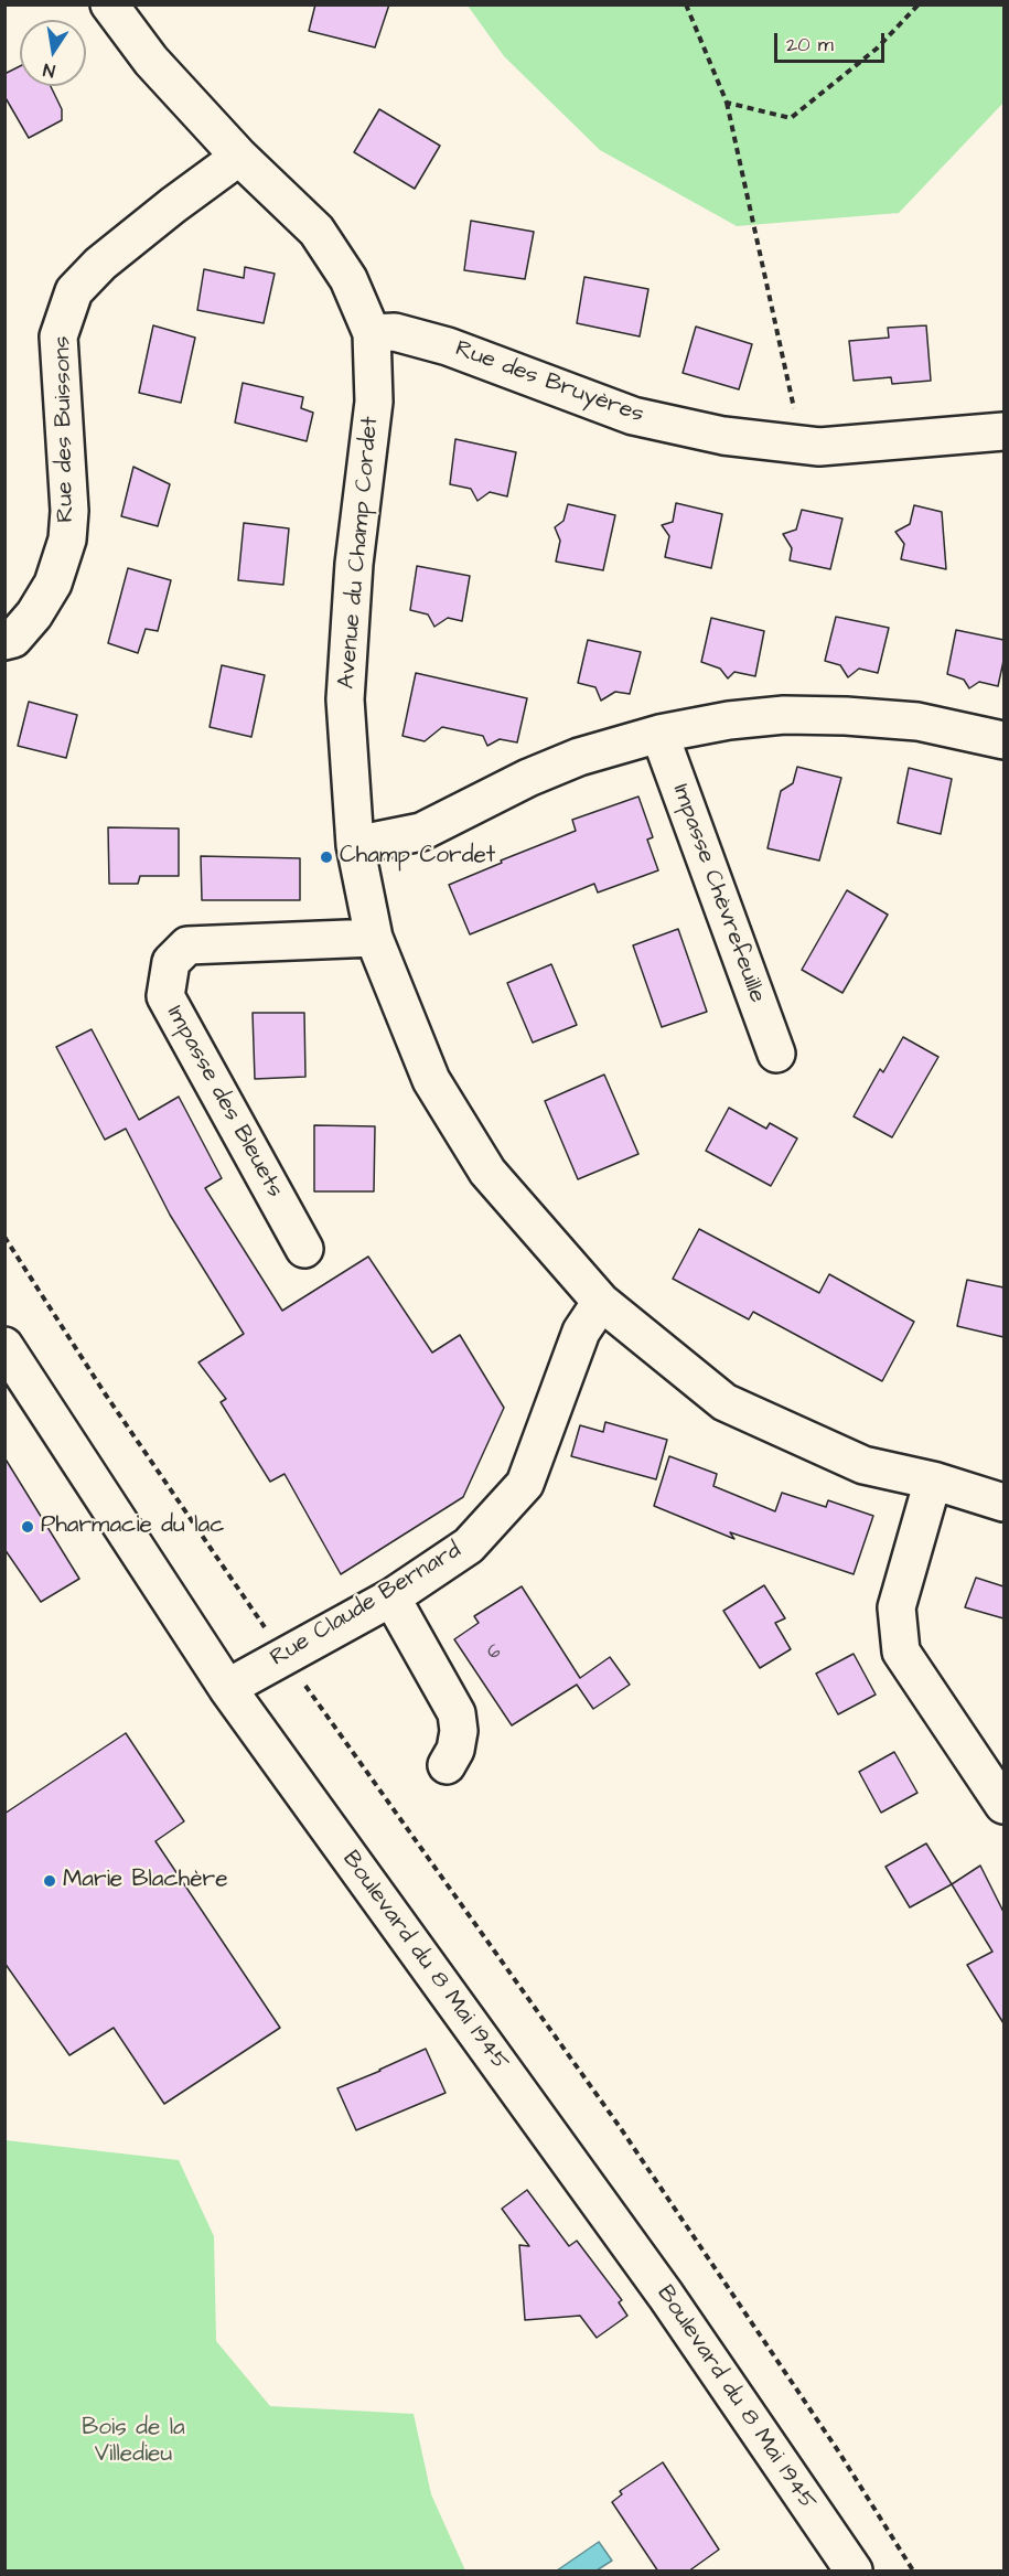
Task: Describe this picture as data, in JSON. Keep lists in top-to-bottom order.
{
  "streets": {
    "street": [
      "Rue des Bruyères",
      "Rue des Buissons",
      "Avenue du Champ Cordet",
      "Impasse Chèvrefeuille",
      "Impasse des Bleuets",
      "Rue Claude Bernard",
      "Boulevard du 8 Mai 1945"
    ]
  },
  "crossings": [
    ["Rue des Bruyères", "Avenue du Champ Cordet"],
    ["Rue des Buissons", "Avenue du Champ Cordet"],
    ["Avenue du Champ Cordet", "Impasse des Bleuets"],
    ["Avenue du Champ Cordet", "Rue Claude Bernard"],
    ["Rue Claude Bernard", "Boulevard du 8 Mai 1945"]
  ],
  "parks": ["Bois de la Villedieu"],
  "places": ["Champ Cordet", "Pharmacie du lac", "Marie Blachère"],
  "house_numbers": ["6"],
  "scale_bar": "20 m",
  "north": "bottom"
}
